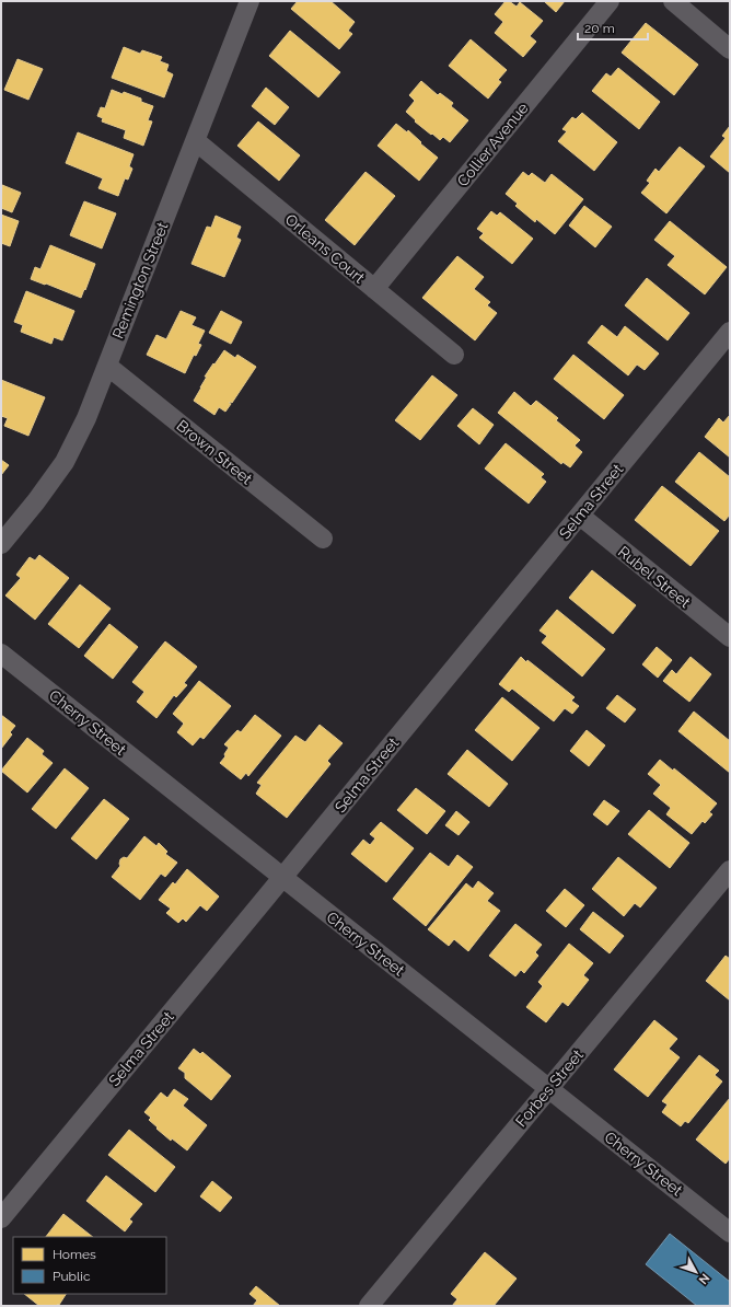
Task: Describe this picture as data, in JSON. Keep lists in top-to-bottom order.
{
  "streets": {
    "street": [
      "Collier Avenue",
      "Orleans Court",
      "Remington Street",
      "Brown Street",
      "Selma Street",
      "Rubel Street",
      "Cherry Street",
      "Forbes Street"
    ]
  },
  "crossings": [
    ["Collier Avenue", "Orleans Court"],
    ["Orleans Court", "Remington Street"],
    ["Remington Street", "Brown Street"],
    ["Selma Street", "Rubel Street"],
    ["Selma Street", "Cherry Street"],
    ["Cherry Street", "Forbes Street"]
  ],
  "legend": ["Homes", "Public"],
  "scale_bar": "20 m",
  "north": "bottom right"
}
